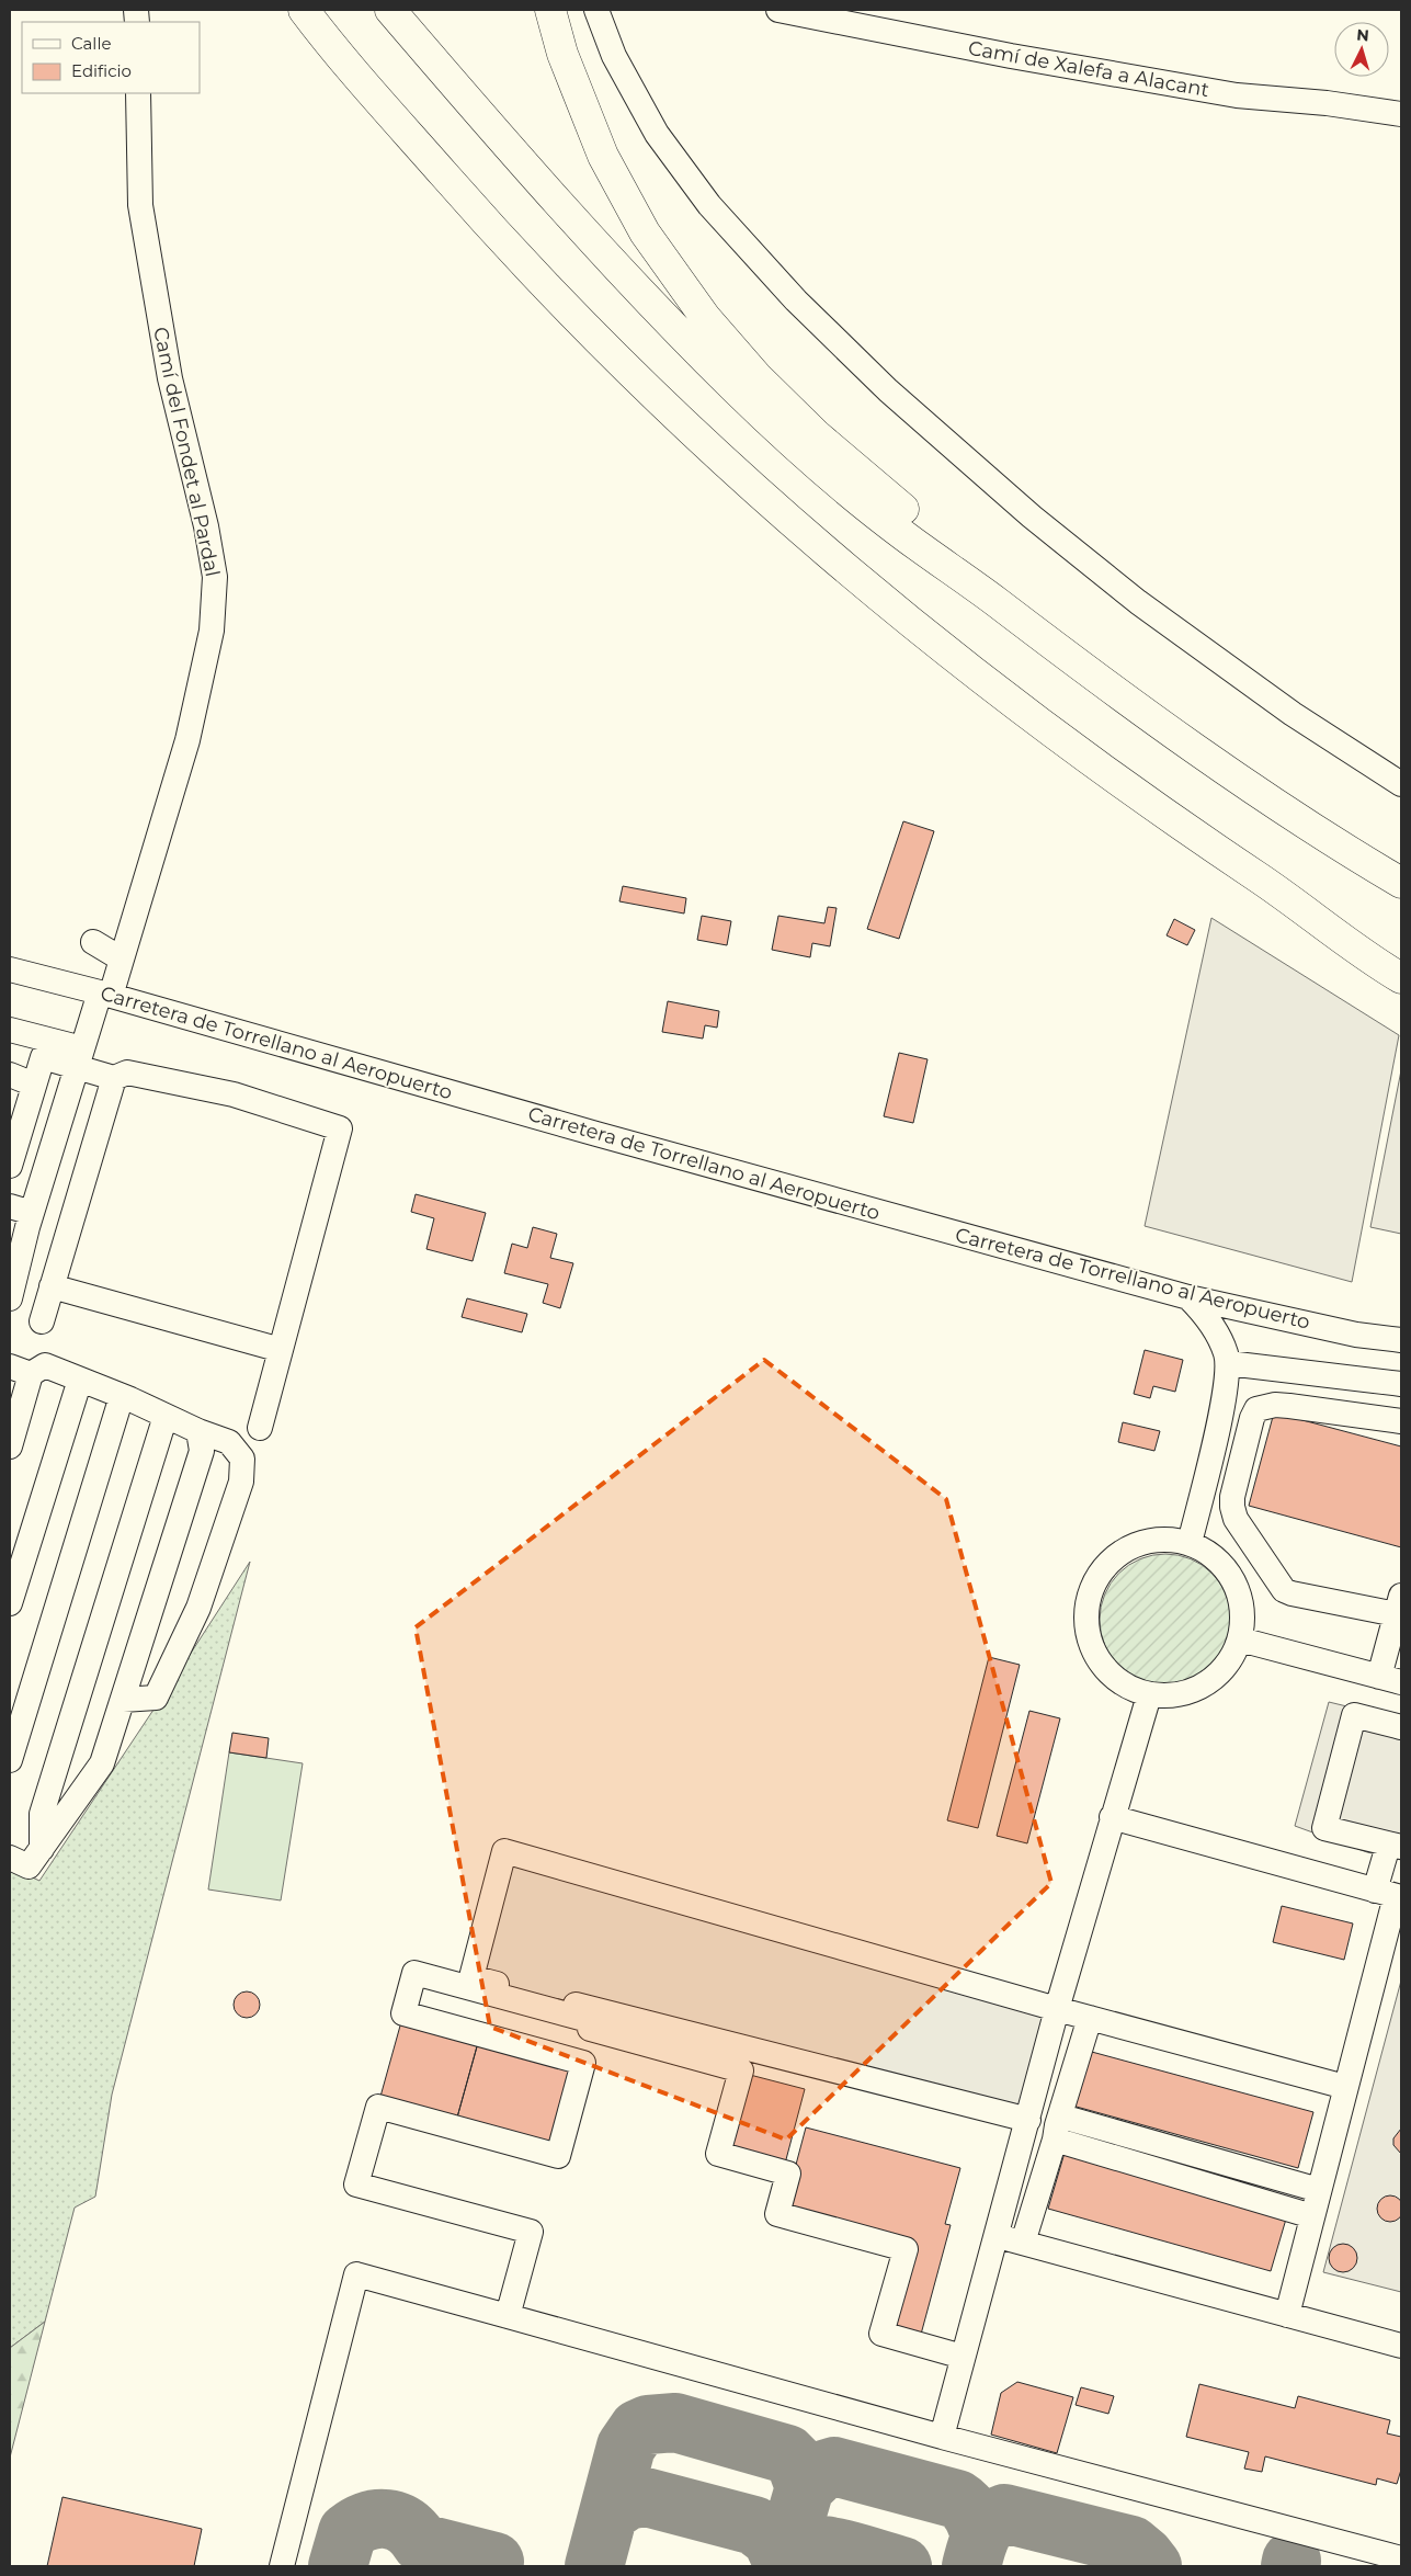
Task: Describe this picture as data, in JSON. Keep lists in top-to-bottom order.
{
  "streets": {
    "street": ["Camí de Xalefa a Alacant", "Camí del Fondet al Pardal", "Carretera de Torrellano al Aeropuerto"]
  },
  "crossings": [
    ["Camí del Fondet al Pardal", "Carretera de Torrellano al Aeropuerto"]
  ],
  "legend": ["Calle", "Edificio"],
  "north": "top"
}
